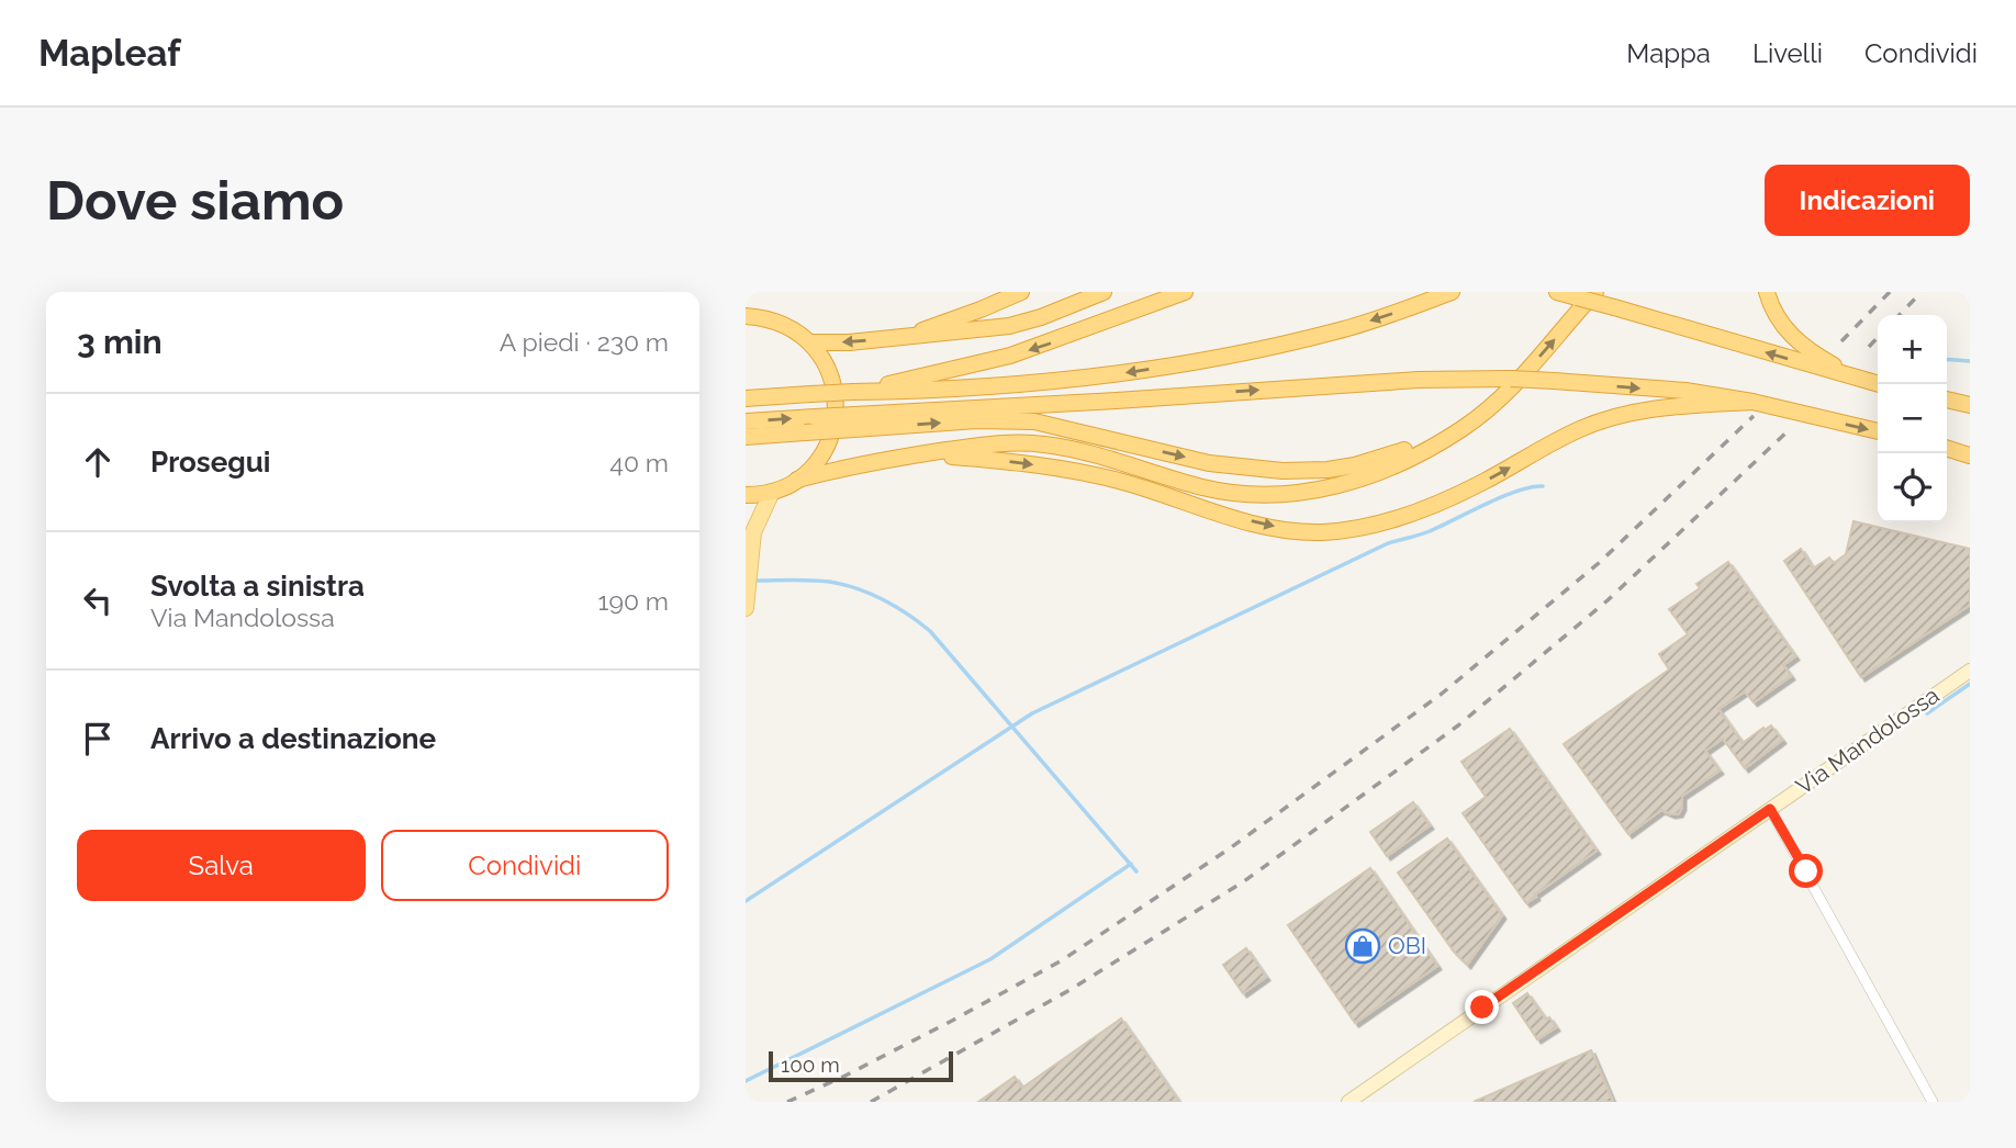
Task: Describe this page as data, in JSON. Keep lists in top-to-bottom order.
{
  "streets": {
    "main road": ["Via Mandolossa"]
  },
  "places": {
    "shop": ["OBI"]
  },
  "scale_bar": "100 m",
  "page": {
    "header": "Mapleaf",
    "nav": ["Mappa", "Livelli", "Condividi"],
    "buttons": [
      "Indicazioni",
      ["Salva", "Condividi"]
    ],
    "title": "Dove siamo",
    "heading": ["3 min", "A piedi · 230 m"],
    "map_buttons": ["+", "−"],
    "list": [
      ["Prosegui", "40 m"],
      ["Svolta a sinistra", "Via Mandolossa", "190 m"],
      "Arrivo a destinazione"
    ],
    "scale": "100 m"
  }
}
